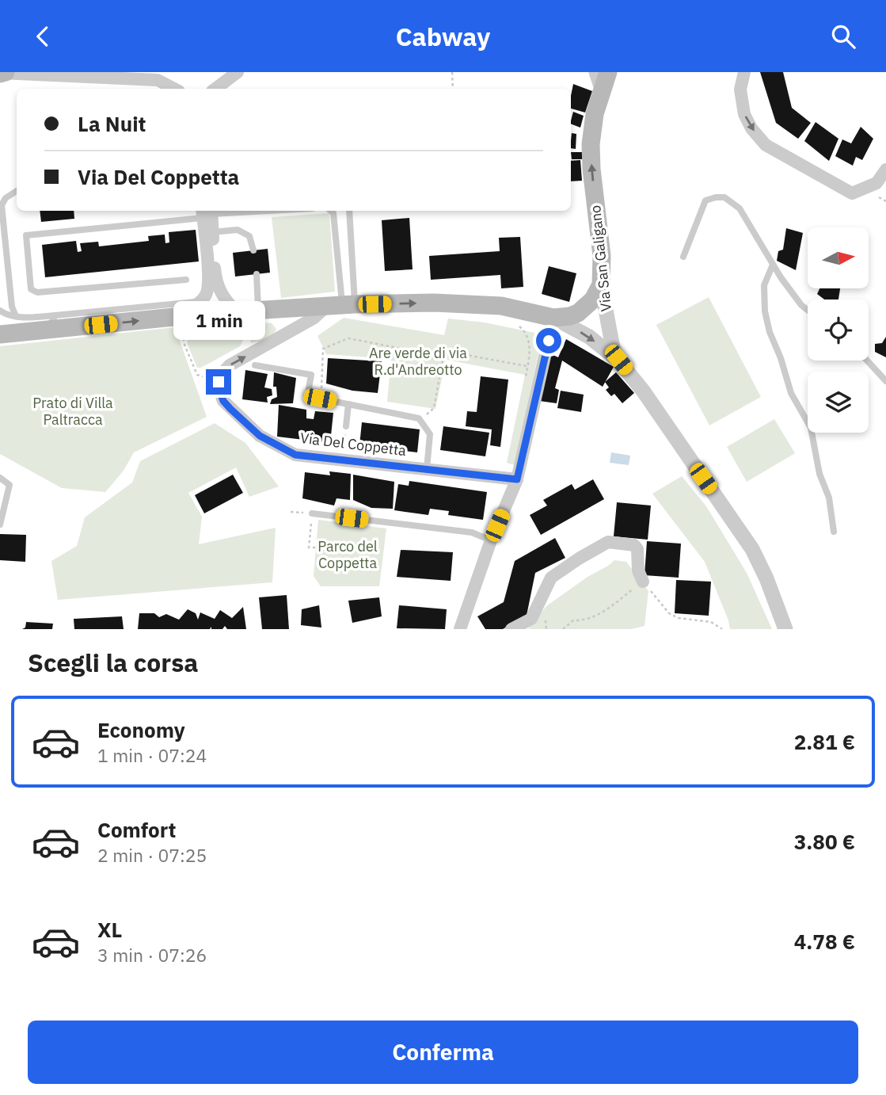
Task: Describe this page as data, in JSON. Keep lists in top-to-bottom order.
{
  "streets": {
    "main road": ["Via San Galigano"],
    "street": ["Via Del Coppetta"]
  },
  "parks": ["Are verde di via R.d'Andreotto", "Prato di Villa Paltracca", "Parco del Coppetta"],
  "north": "right",
  "page": {
    "header": "Cabway",
    "banner": ["La Nuit", "Via Del Coppetta"],
    "bubble": "1 min",
    "heading": "Scegli la corsa",
    "list": [
      {
        "name": "Economy",
        "note": "1 min · 07:24",
        "value": "2.81 €"
      },
      {
        "name": "Comfort",
        "note": "2 min · 07:25",
        "value": "3.80 €"
      },
      {
        "name": "XL",
        "note": "3 min · 07:26",
        "value": "4.78 €"
      }
    ],
    "buttons": "Conferma"
  }
}
